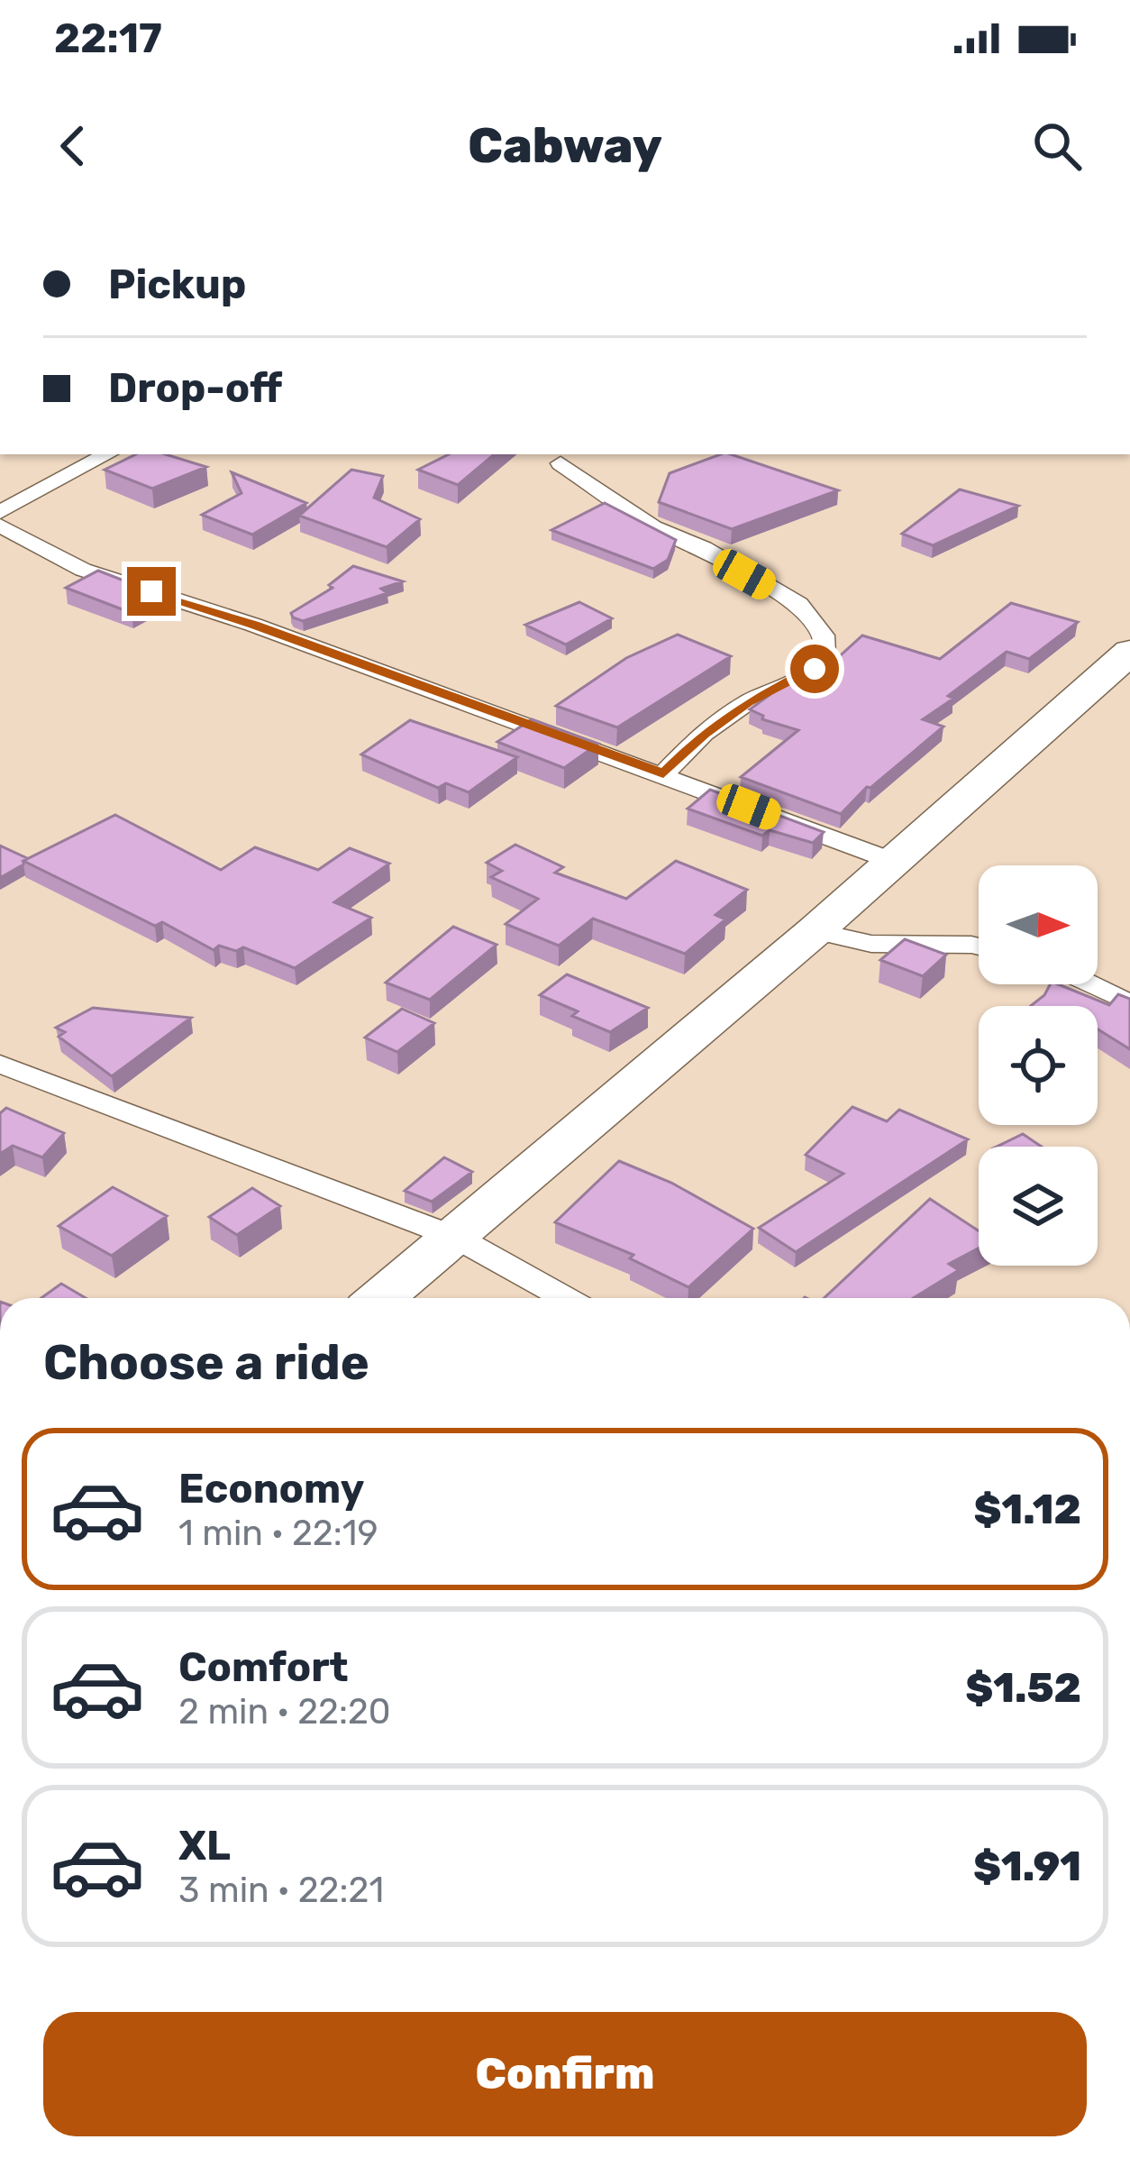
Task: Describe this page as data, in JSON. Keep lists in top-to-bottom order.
{
  "north": "right",
  "page": {
    "status": "22:17",
    "header": "Cabway",
    "banner": ["Pickup", "Drop-off"],
    "heading": "Choose a ride",
    "list": [
      {
        "name": "Economy",
        "note": "1 min · 22:19",
        "value": "$1.12"
      },
      {
        "name": "Comfort",
        "note": "2 min · 22:20",
        "value": "$1.52"
      },
      {
        "name": "XL",
        "note": "3 min · 22:21",
        "value": "$1.91"
      }
    ],
    "buttons": "Confirm"
  }
}
